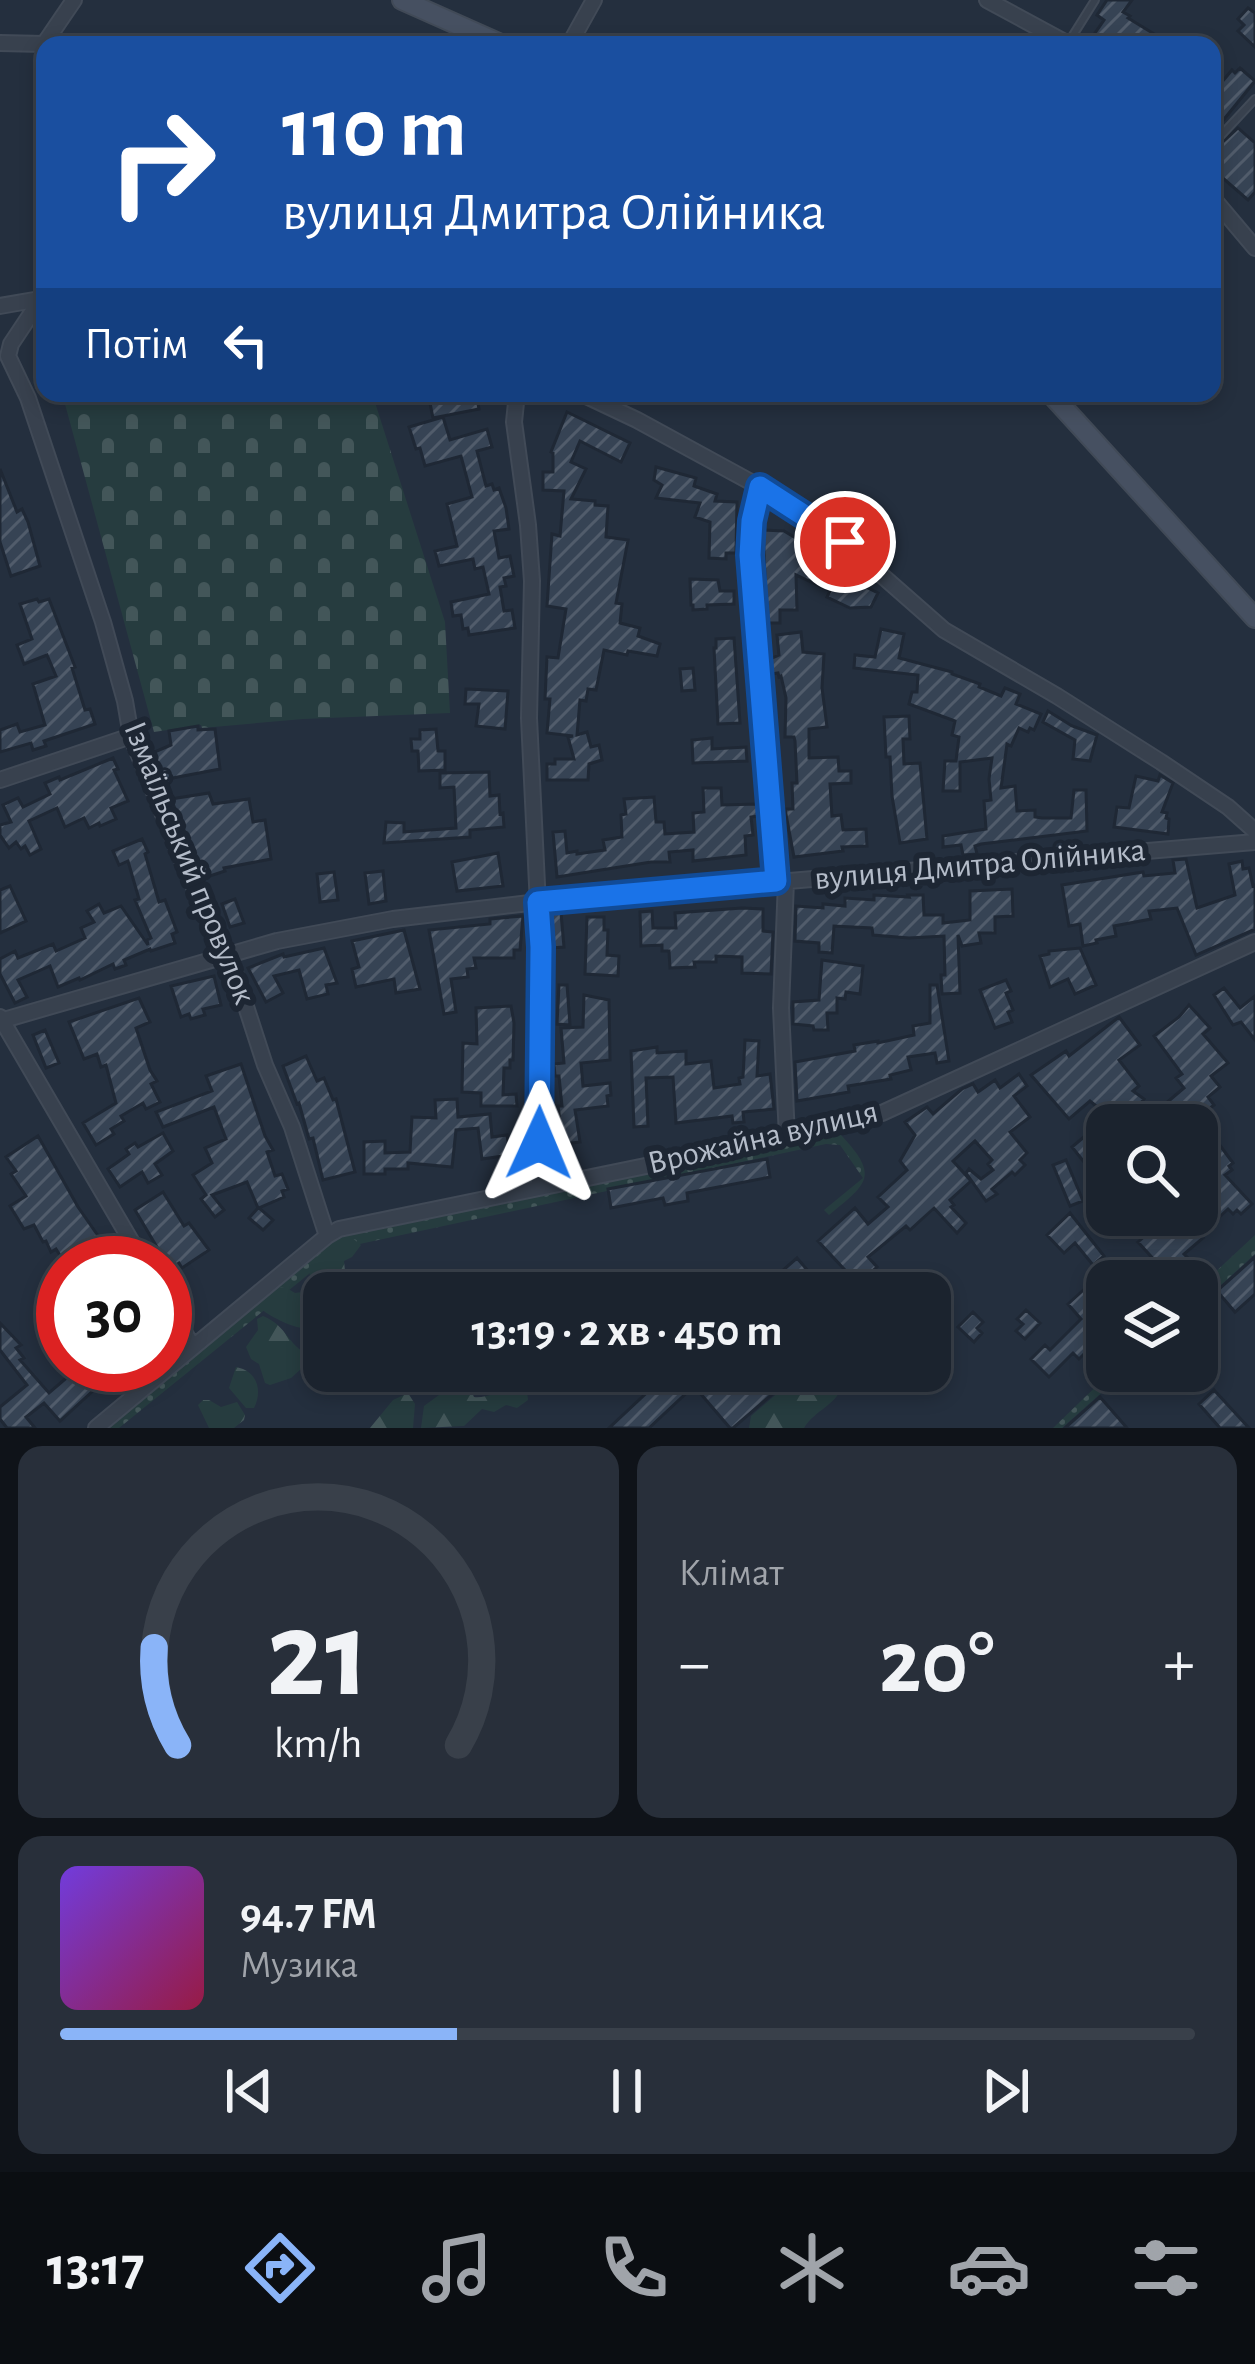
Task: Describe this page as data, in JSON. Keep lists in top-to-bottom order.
{
  "streets": {
    "street": ["Ізмаїльський провулок", "вулиця Дмитра Олійника", "Врожайна вулиця"]
  },
  "crossings": [
    ["Ізмаїльський провулок", "вулиця Дмитра Олійника"],
    ["Ізмаїльський провулок", "Врожайна вулиця"]
  ],
  "page": {
    "turn": ["110 m", "вулиця Дмитра Олійника"],
    "then": "Потім",
    "limit": "30",
    "trip": "13:19 · 2 хв · 450 m",
    "tile": "Клімат",
    "heat": ["−", "20°", "+"],
    "song": ["94.7 FM", "Музика"],
    "tabs": "13:17",
    "gauge": ["21", "km/h"]
  }
}
